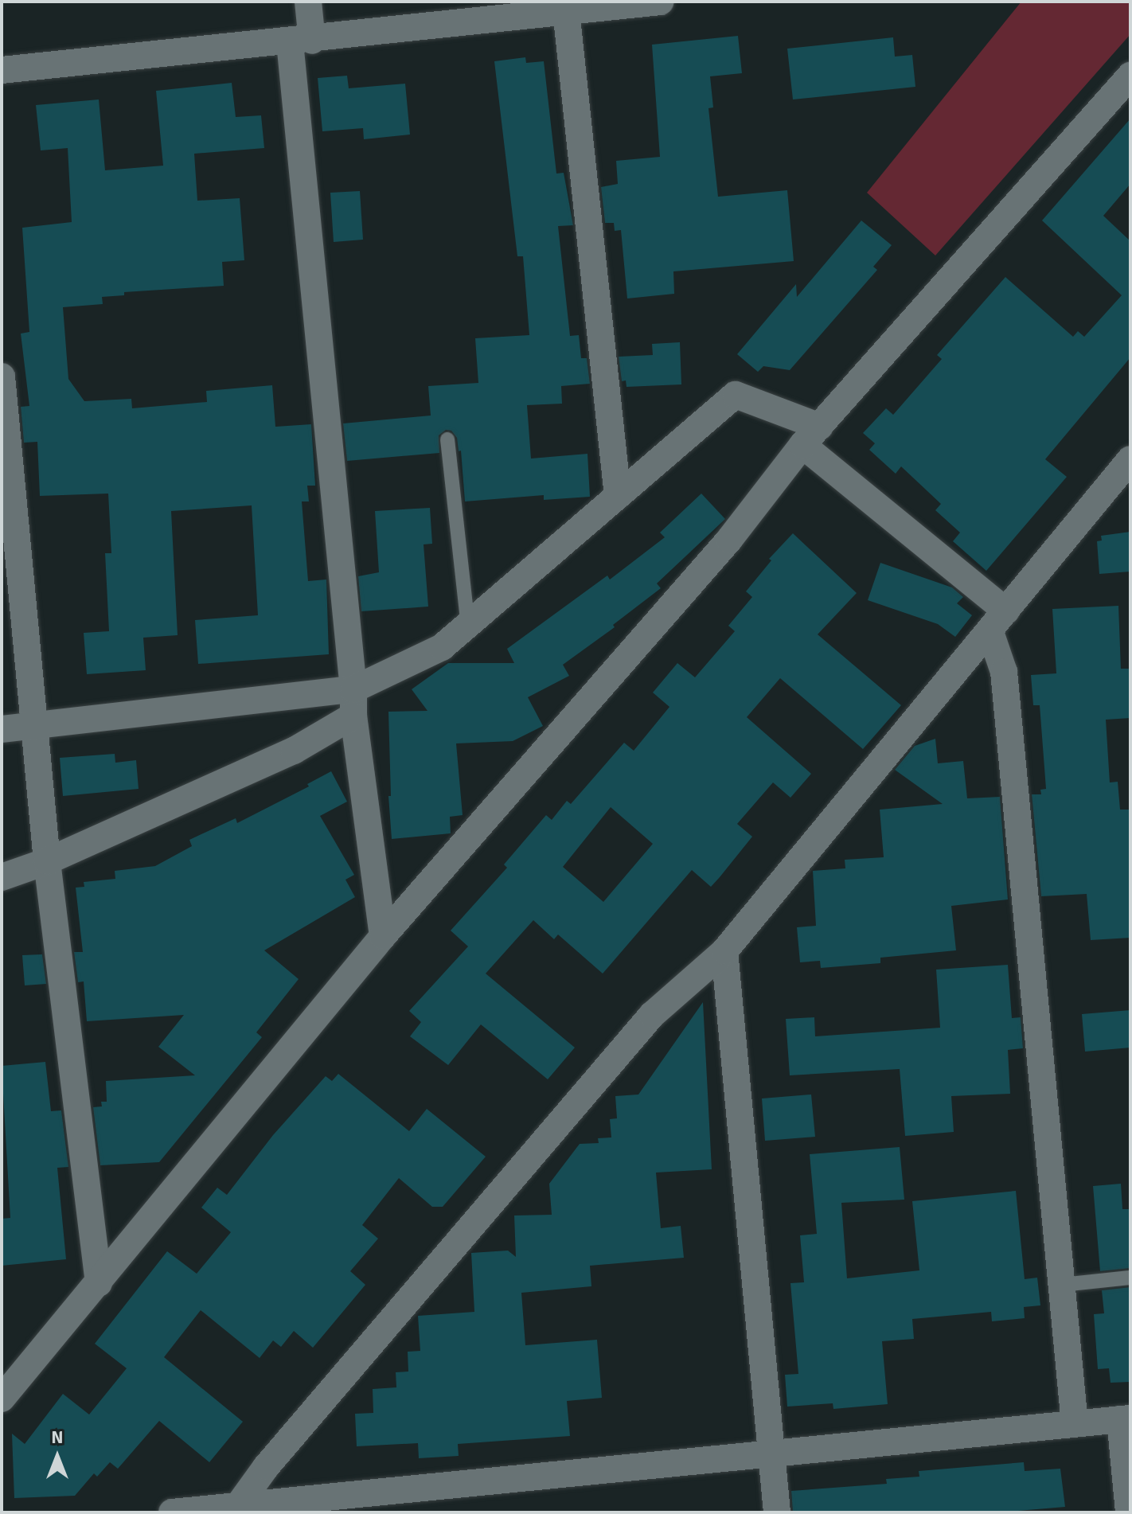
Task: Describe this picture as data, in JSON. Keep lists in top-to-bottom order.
{
  "north": "top"
}
